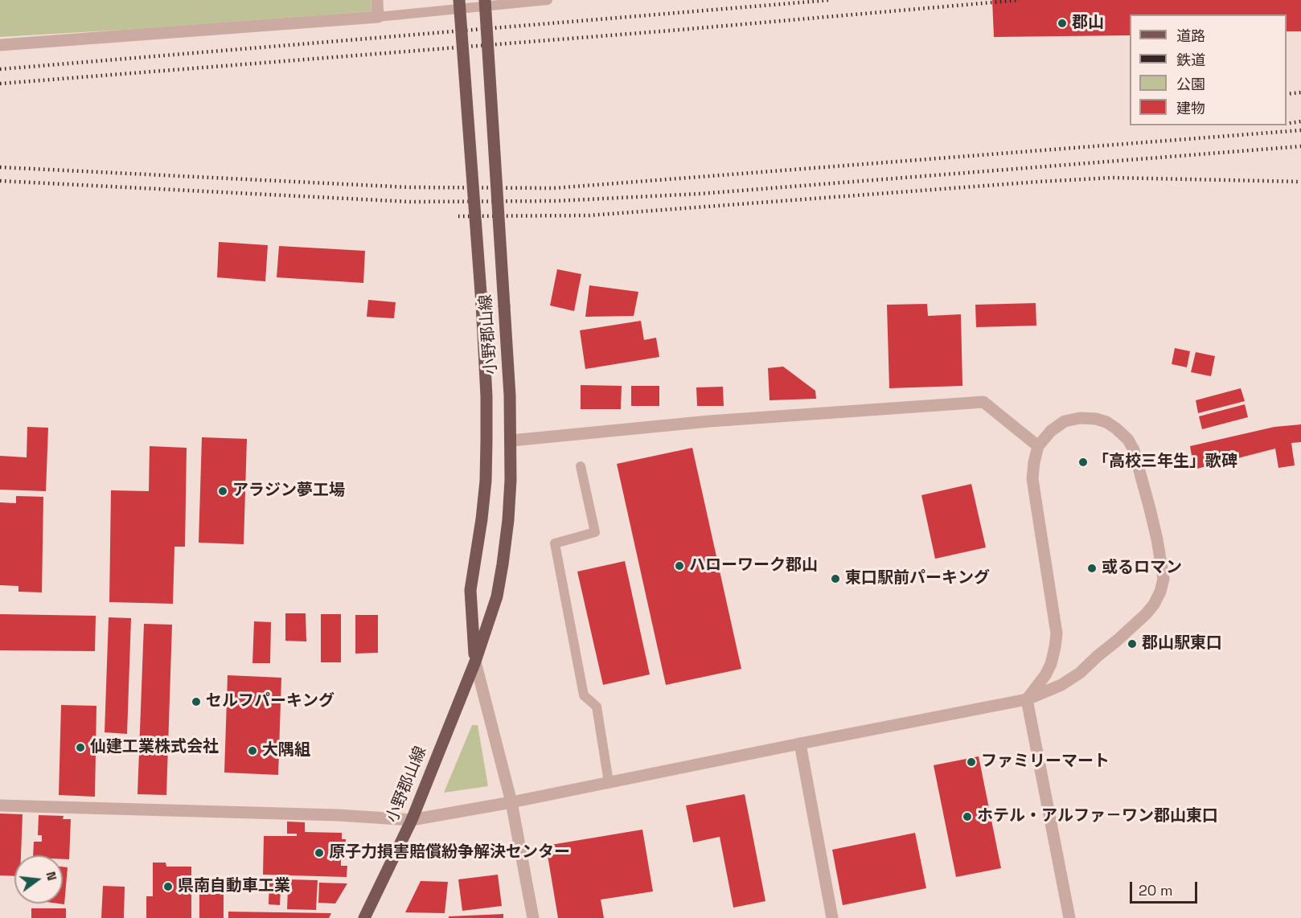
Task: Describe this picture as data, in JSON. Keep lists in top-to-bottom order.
{
  "streets": {
    "main road": ["小野郡山線"]
  },
  "places": [
    "郡山",
    "「高校三年生」歌碑",
    "アラジン夢工場",
    "ハローワーク郡山",
    "或るロマン",
    "東口駅前パーキング",
    "郡山駅東口",
    "セルフパーキング",
    "仙建工業株式会社",
    "大隅組",
    "ファミリーマート",
    "ホテル・アルファ－ワン郡山東口",
    "原子力損害賠償紛争解決センター",
    "県南自動車工業"
  ],
  "legend": [
    "道路",
    "鉄道",
    "公園",
    "建物"
  ],
  "scale_bar": "20 m",
  "north": "right"
}
